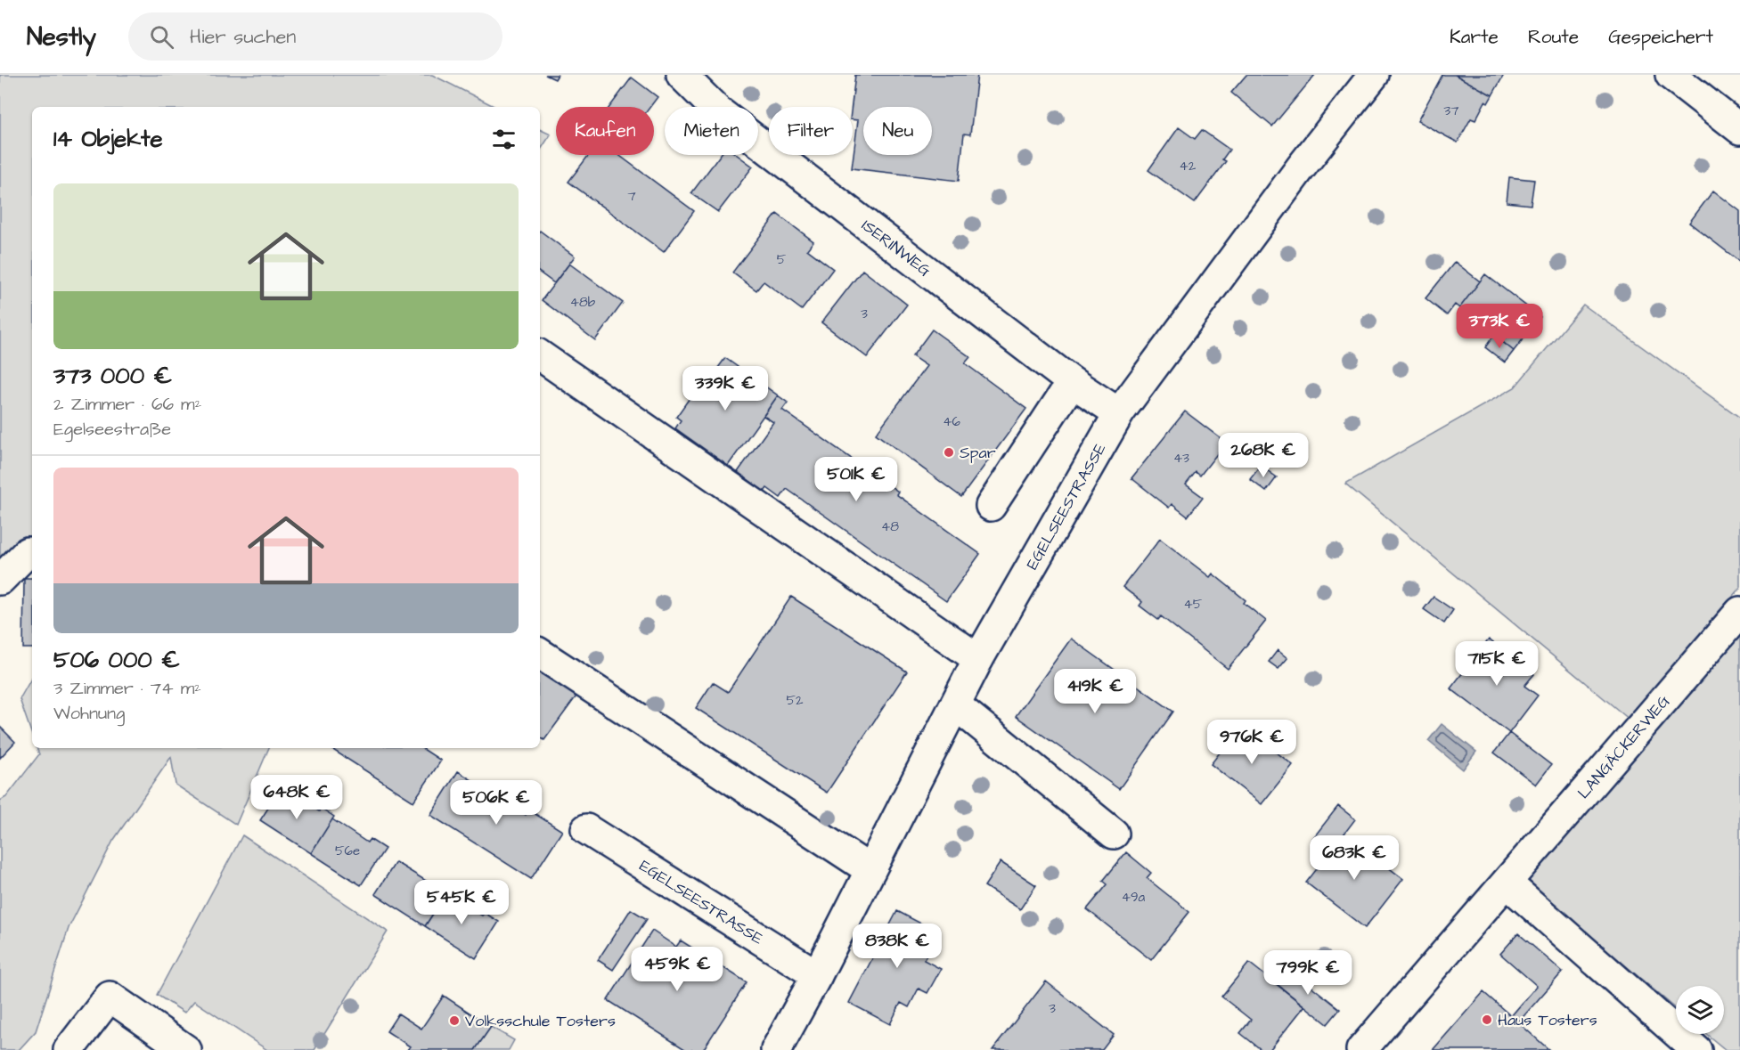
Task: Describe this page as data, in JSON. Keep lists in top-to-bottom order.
{
  "streets": {
    "street": ["ISERINWEG", "EGELSEESTRASSE", "LANGÄCKERWEG"]
  },
  "crossings": [
    ["ISERINWEG", "EGELSEESTRASSE"]
  ],
  "places": ["Spar", "Haus Tosters", "Volksschule Tosters"],
  "house_numbers": [
    "37",
    "42",
    "7",
    "5",
    "48b",
    "3",
    "46",
    "43",
    "48",
    "45",
    "52",
    "56e",
    "49a",
    "3"
  ],
  "page": {
    "header": "Nestly",
    "search": "Hier suchen",
    "nav": ["Karte", "Route", "Gespeichert"],
    "chip": [
      "Kaufen",
      "Mieten",
      "Filter",
      "Neu"
    ],
    "heading": "14 Objekte",
    "list": [
      {
        "name": "373 000 €",
        "note": "2 Zimmer · 66 m² · Egelseestraße"
      },
      {
        "name": "506 000 €",
        "note": "3 Zimmer · 74 m² · Wohnung"
      }
    ],
    "price": [
      "373K €",
      "339K €",
      "268K €",
      "501K €",
      "715K €",
      "419K €",
      "976K €",
      "648K €",
      "506K €",
      "683K €",
      "545K €",
      "838K €",
      "459K €",
      "799K €"
    ]
  }
}
